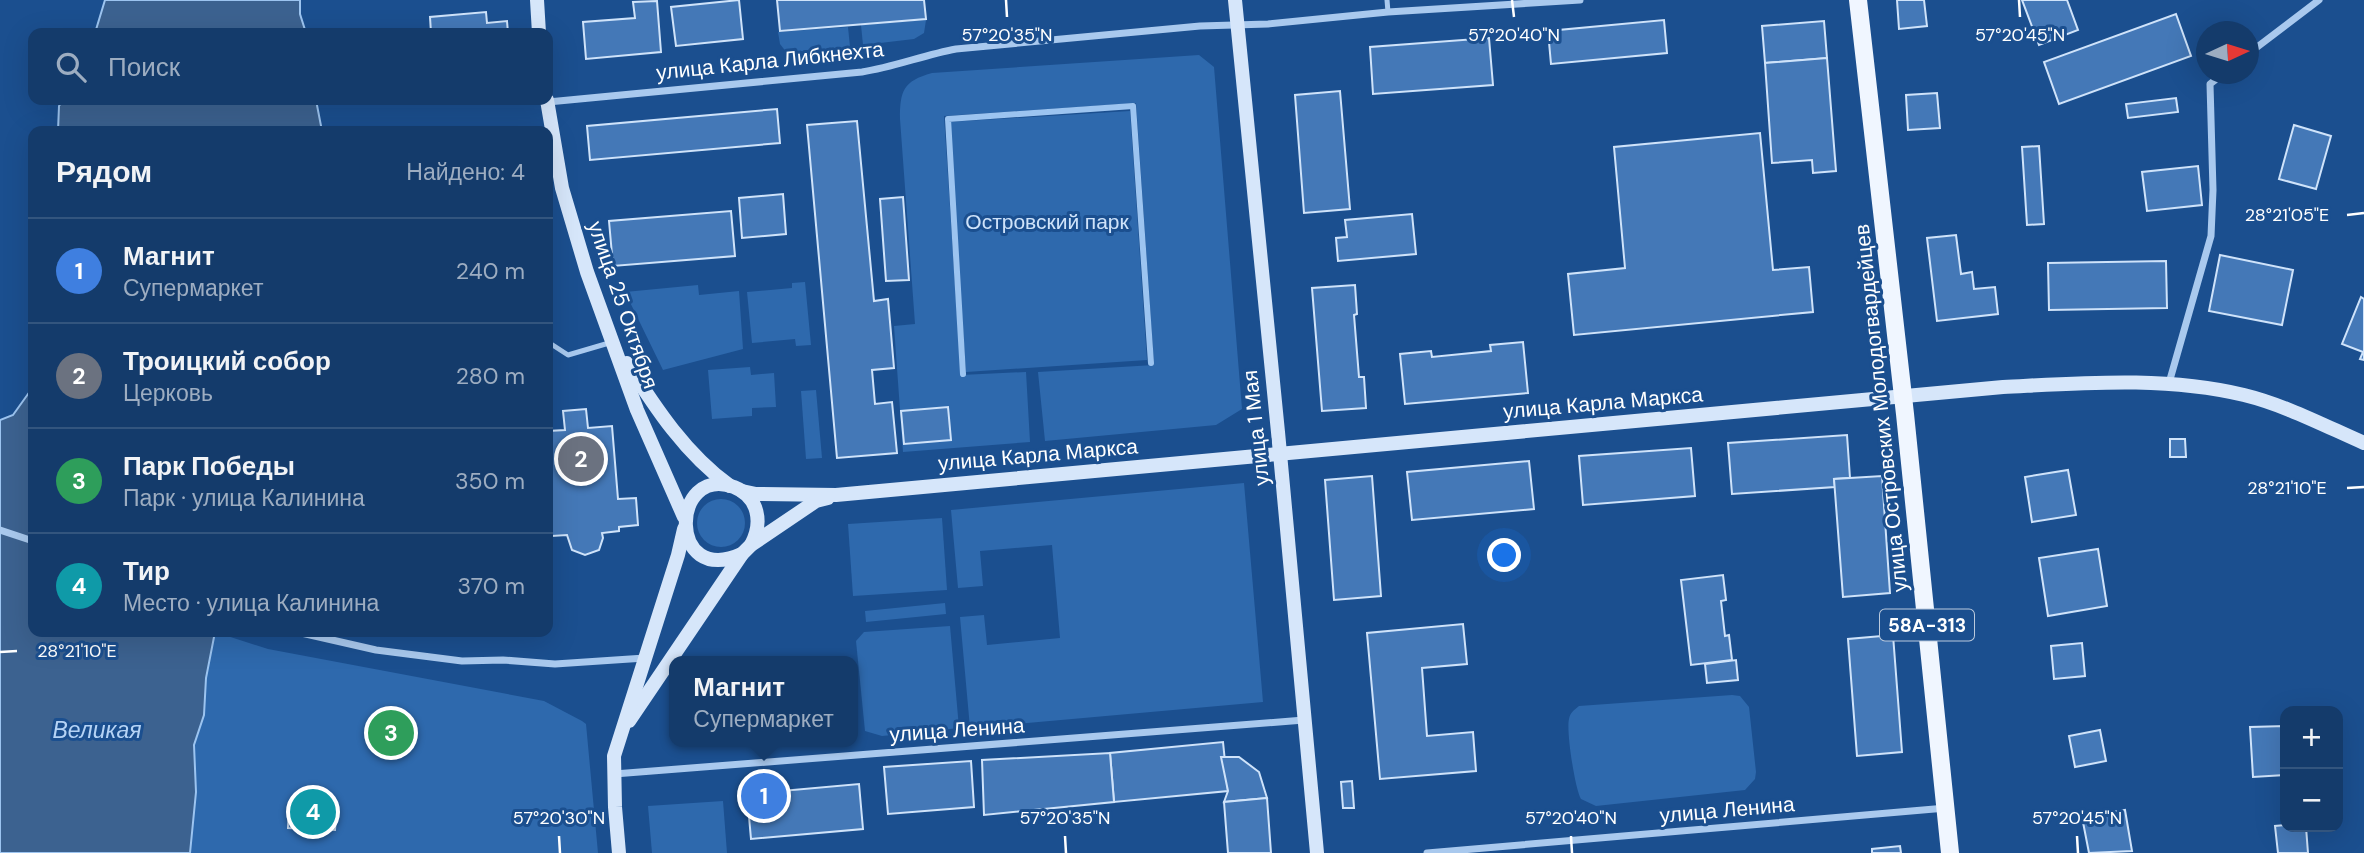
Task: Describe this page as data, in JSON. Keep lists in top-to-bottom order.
{
  "streets": {
    "main road": [
      "улица 25 Октября",
      "улица Карла Маркса",
      "улица Островских Молодогвардейцев",
      "улица 1 Мая",
      "58А-313"
    ],
    "street": ["улица Карла Либкнехта", "улица Ленина"]
  },
  "crossings": [
    ["улица Карла Либкнехта", "улица 1 Мая"],
    ["улица Карла Маркса", "улица Островских Молодогвардейцев"],
    ["улица Карла Маркса", "улица 1 Мая"],
    ["улица Островских Молодогвардейцев", "улица Ленина"],
    ["улица 1 Мая", "улица Ленина"]
  ],
  "water": ["Великая"],
  "parks": ["Островский парк"],
  "north": "right",
  "page": {
    "search": "Поиск",
    "heading": ["Рядом", "Найдено: 4"],
    "list": [
      {
        "mark": "1",
        "name": "Магнит",
        "note": "Супермаркет",
        "value": "240 m"
      },
      {
        "mark": "2",
        "name": "Троицкий собор",
        "note": "Церковь",
        "value": "280 m"
      },
      {
        "mark": "3",
        "name": "Парк Победы",
        "note": "Парк · улица Калинина",
        "value": "350 m"
      },
      {
        "mark": "4",
        "name": "Тир",
        "note": "Место · улица Калинина",
        "value": "370 m"
      }
    ],
    "pins": [
      "2",
      "3",
      "1",
      "4"
    ],
    "popup": ["Магнит", "Супермаркет"],
    "map_buttons": ["+", "−"]
  },
  "coordinates": [
    "57°20'35\"N",
    "57°20'40\"N",
    "57°20'45\"N",
    "28°21'05\"E",
    "28°21'10\"E",
    "57°20'30\"N"
  ]
}
